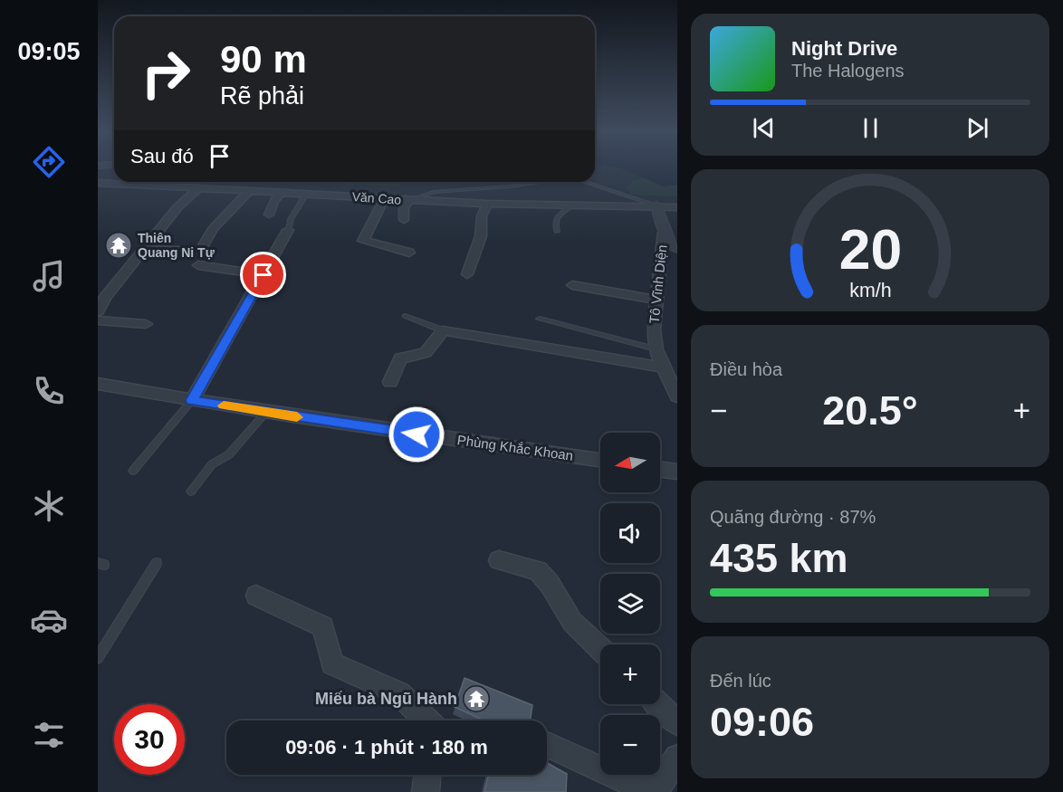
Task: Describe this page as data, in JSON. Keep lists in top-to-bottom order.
{
  "streets": {
    "street": ["Văn Cao", "Tô Vĩnh Diện", "Phùng Khắc Khoan"]
  },
  "places": {
    "temple": ["Thiên Quang Ni Tự", "Miếu bà Ngũ Hành"]
  },
  "north": "left",
  "page": {
    "tabs": "09:05",
    "turn": ["90 m", "Rẽ phải"],
    "song": ["Night Drive", "The Halogens"],
    "then": "Sau đó",
    "tile": [
      "Điều hòa",
      ["Quãng đường · 87%", "435 km"],
      ["Đến lúc", "09:06"]
    ],
    "heat": ["−", "20.5°", "+"],
    "map_buttons": ["+", "−"],
    "limit": "30",
    "trip": "09:06 · 1 phút · 180 m",
    "gauge": ["20", "km/h"]
  }
}
